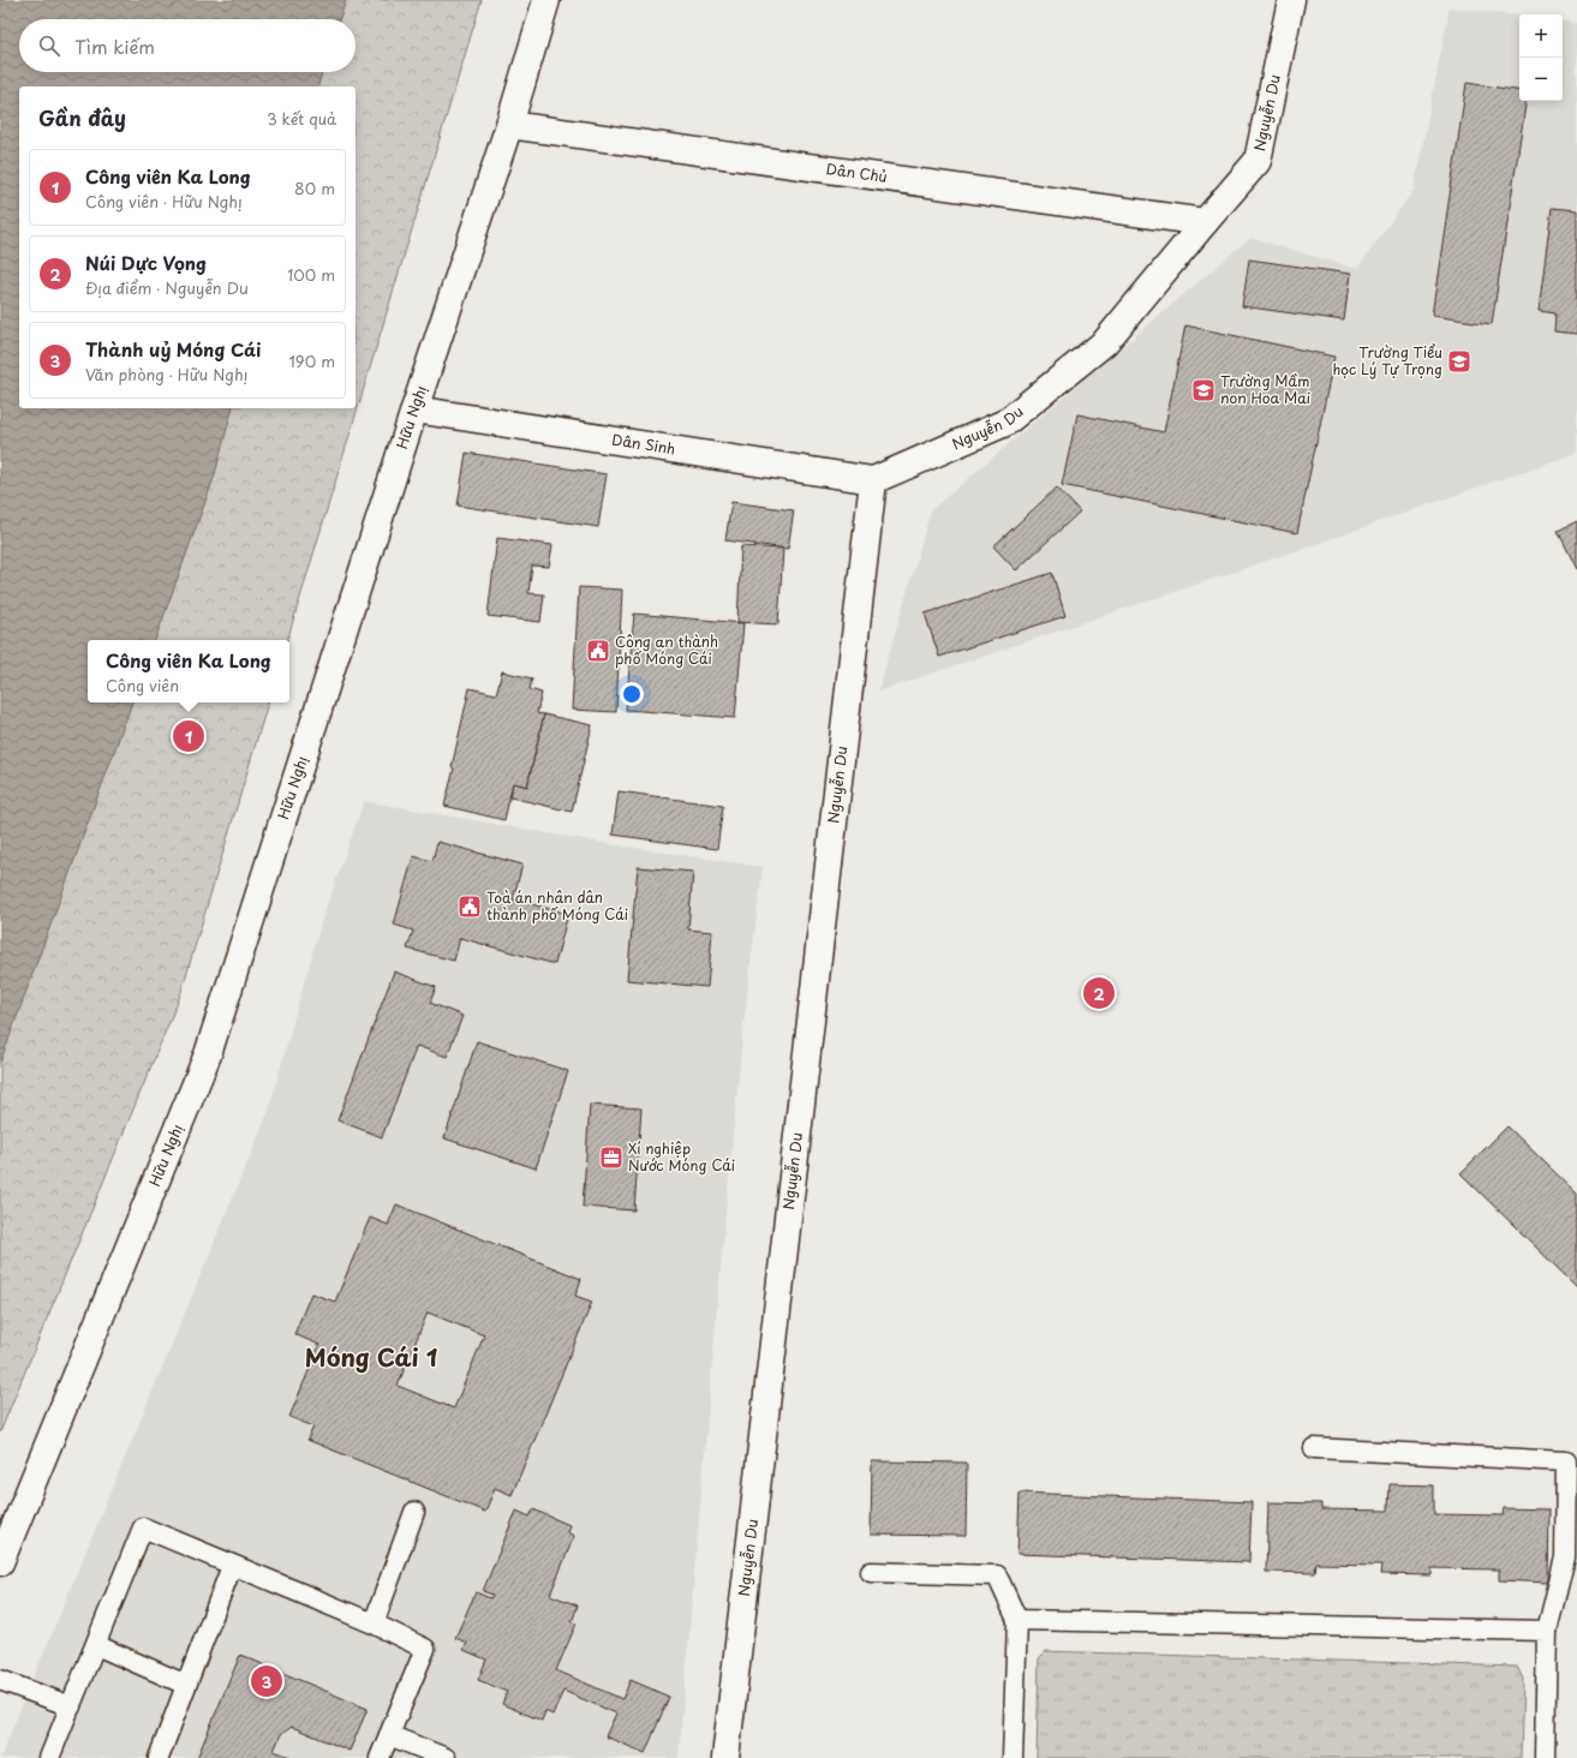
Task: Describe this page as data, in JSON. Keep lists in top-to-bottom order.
{
  "streets": {
    "street": [
      "Nguyễn Du",
      "Dân Chủ",
      "Hữu Nghị",
      "Dân Sinh"
    ]
  },
  "crossings": [
    ["Nguyễn Du", "Dân Chủ"],
    ["Nguyễn Du", "Dân Sinh"],
    ["Dân Chủ", "Hữu Nghị"],
    ["Hữu Nghị", "Dân Sinh"]
  ],
  "districts": ["Móng Cái 1"],
  "places": {
    "school or university": ["Trường Tiểu học Lý Tự Trọng", "Trường Mầm non Hoa Mai"],
    "public building": ["Công an thành phố Móng Cái", "Toà án nhân dân thành phố Móng Cái"],
    "office": ["Xí nghiệp Nước Móng Cái"]
  },
  "page": {
    "map_buttons": ["+", "−"],
    "search": "Tìm kiếm",
    "heading": ["Gần đây", "3 kết quả"],
    "list": [
      {
        "mark": "1",
        "name": "Công viên Ka Long",
        "note": "Công viên · Hữu Nghị",
        "value": "80 m"
      },
      {
        "mark": "2",
        "name": "Núi Dực Vọng",
        "note": "Địa điểm · Nguyễn Du",
        "value": "100 m"
      },
      {
        "mark": "3",
        "name": "Thành uỷ Móng Cái",
        "note": "Văn phòng · Hữu Nghị",
        "value": "190 m"
      }
    ],
    "popup": ["Công viên Ka Long", "Công viên"],
    "pins": ["1", "2", "3"]
  }
}
